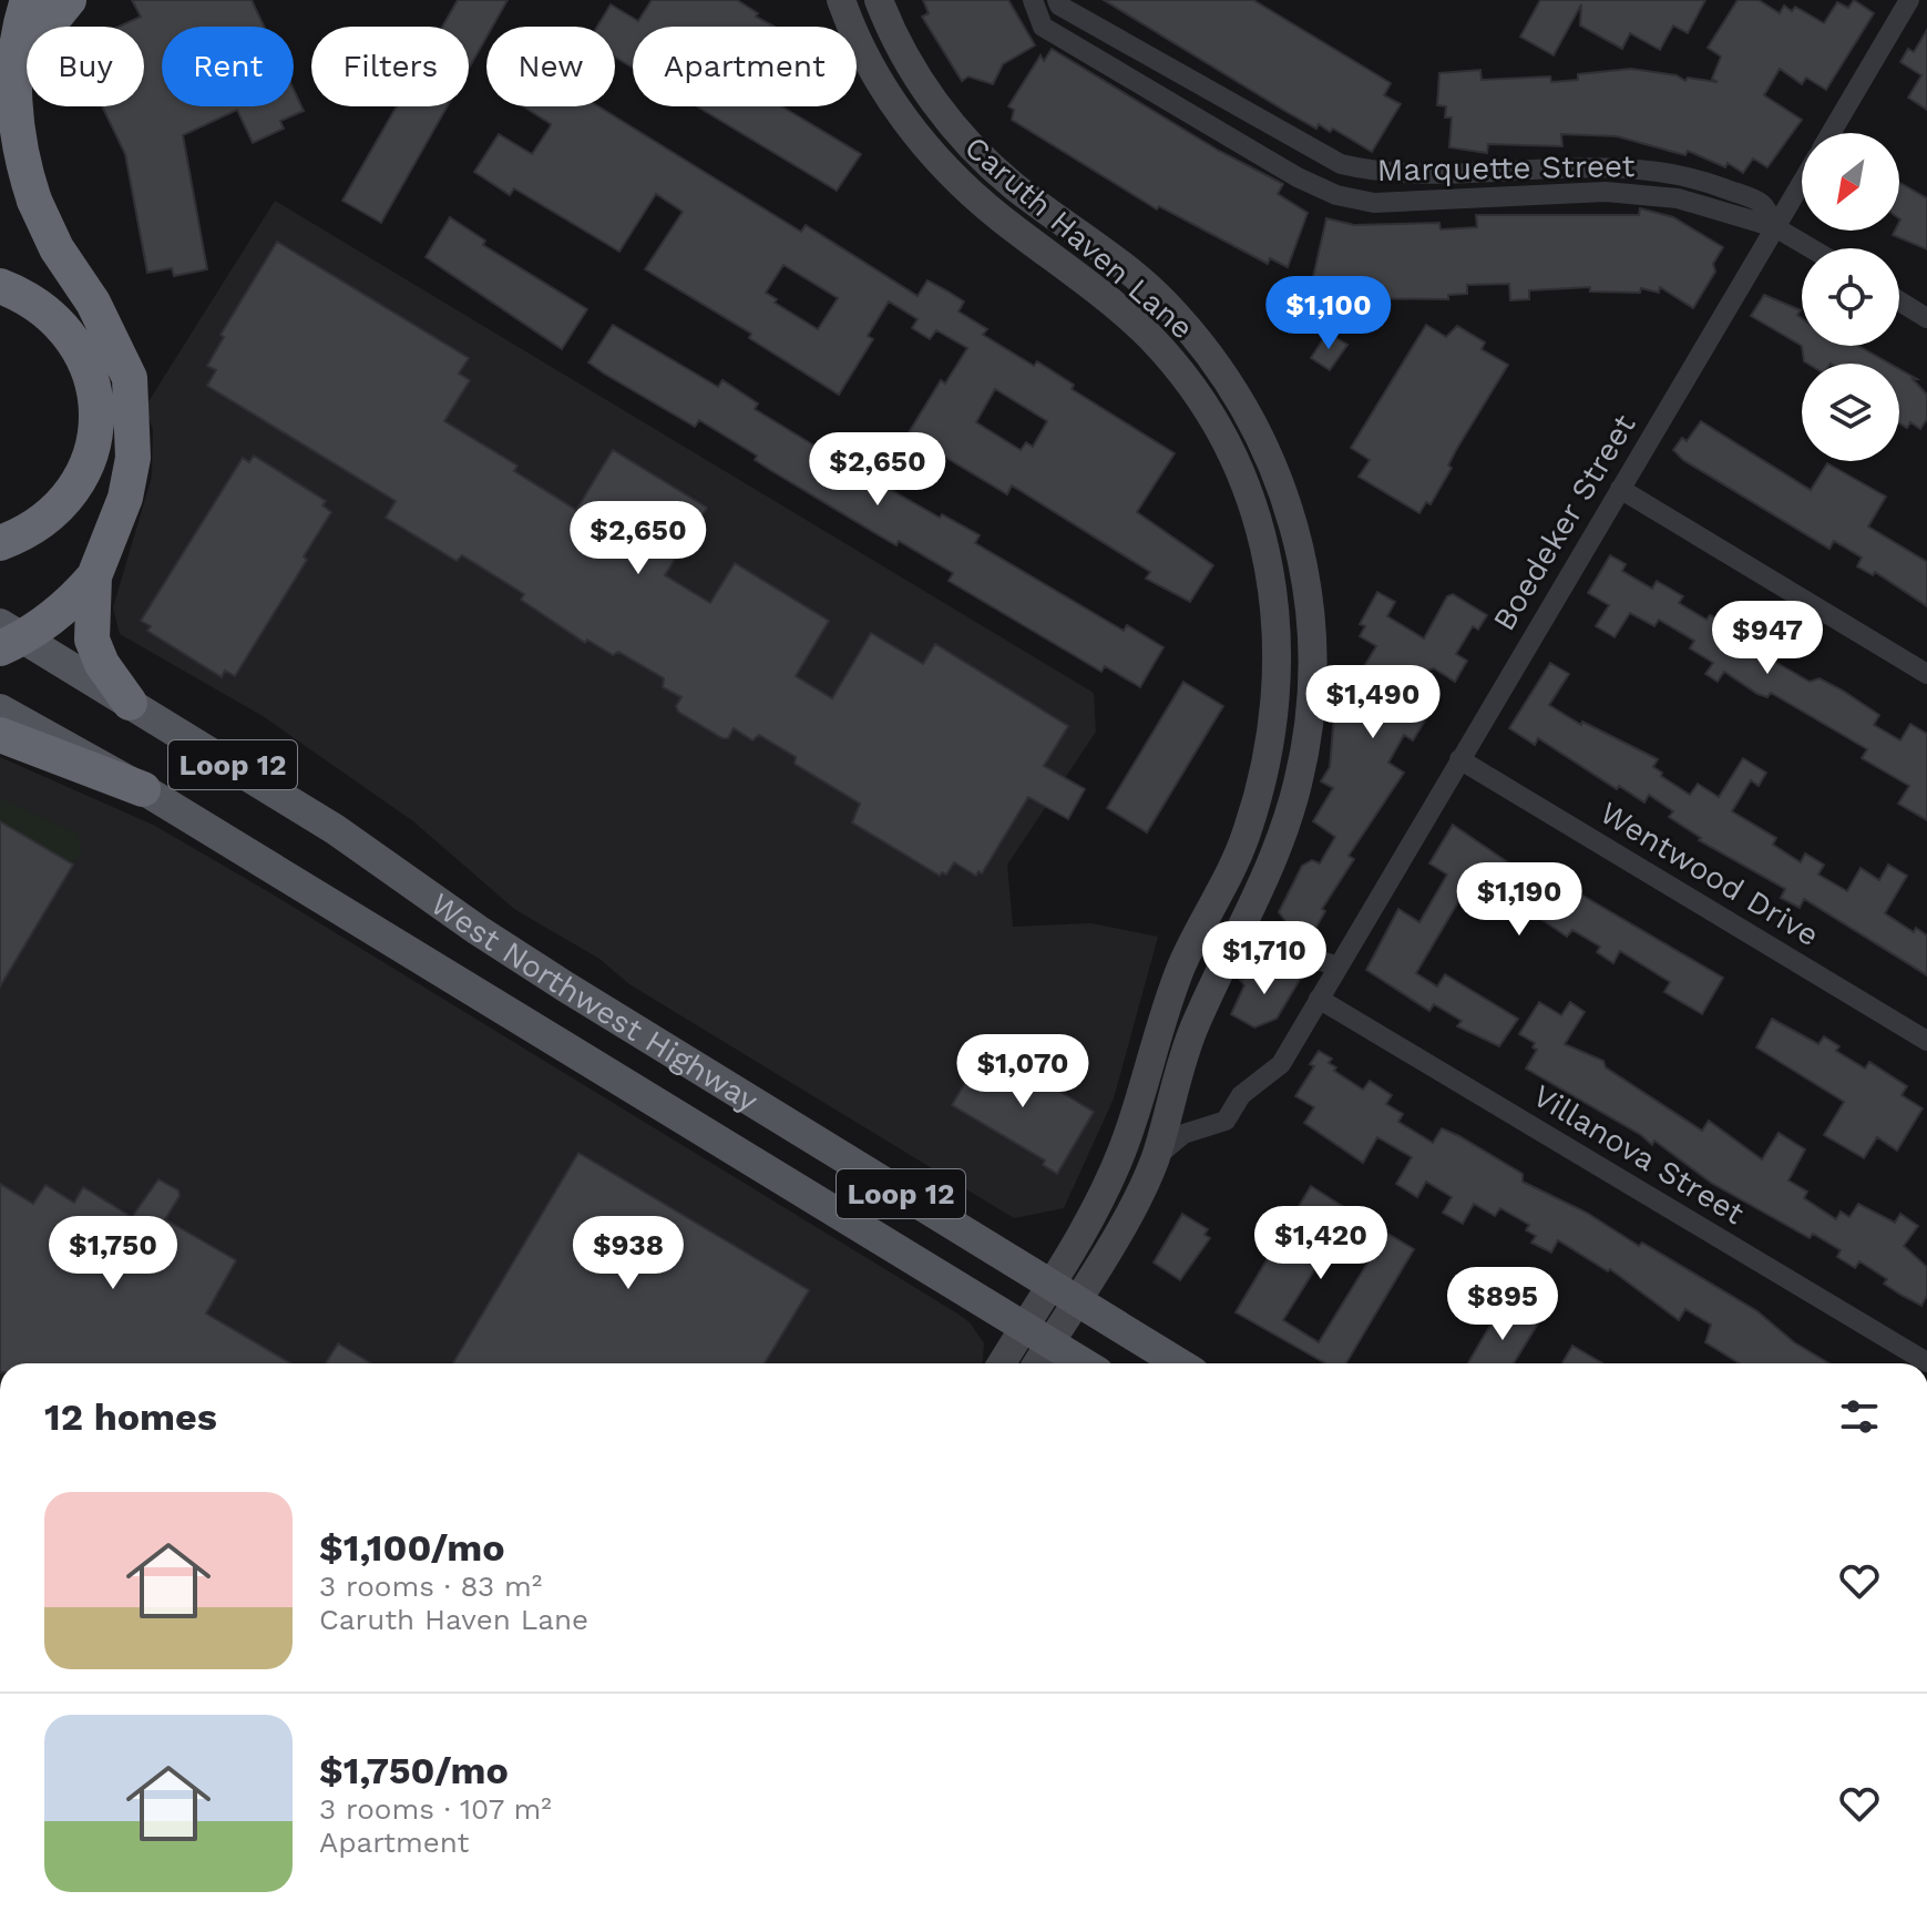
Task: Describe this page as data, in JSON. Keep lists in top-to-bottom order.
{
  "streets": {
    "main road": ["Caruth Haven Lane", "Loop 12", "West Northwest Highway"],
    "street": [
      "Marquette Street",
      "Boedeker Street",
      "Wentwood Drive",
      "Villanova Street"
    ]
  },
  "crossings": [
    ["Marquette Street", "Boedeker Street"],
    ["Caruth Haven Lane", "West Northwest Highway"],
    ["Boedeker Street", "Wentwood Drive"],
    ["Boedeker Street", "Villanova Street"]
  ],
  "north": "bottom left",
  "page": {
    "chip": [
      "Buy",
      "Rent",
      "Filters",
      "New",
      "Apartment"
    ],
    "price": [
      "$1,100",
      "$2,650",
      "$2,650",
      "$947",
      "$1,490",
      "$1,190",
      "$1,710",
      "$1,070",
      "$1,420",
      "$1,750",
      "$938",
      "$895"
    ],
    "heading": "12 homes",
    "list": [
      {
        "name": "$1,100/mo",
        "note": "3 rooms · 83 m² · Caruth Haven Lane"
      },
      {
        "name": "$1,750/mo",
        "note": "3 rooms · 107 m² · Apartment"
      }
    ]
  }
}
